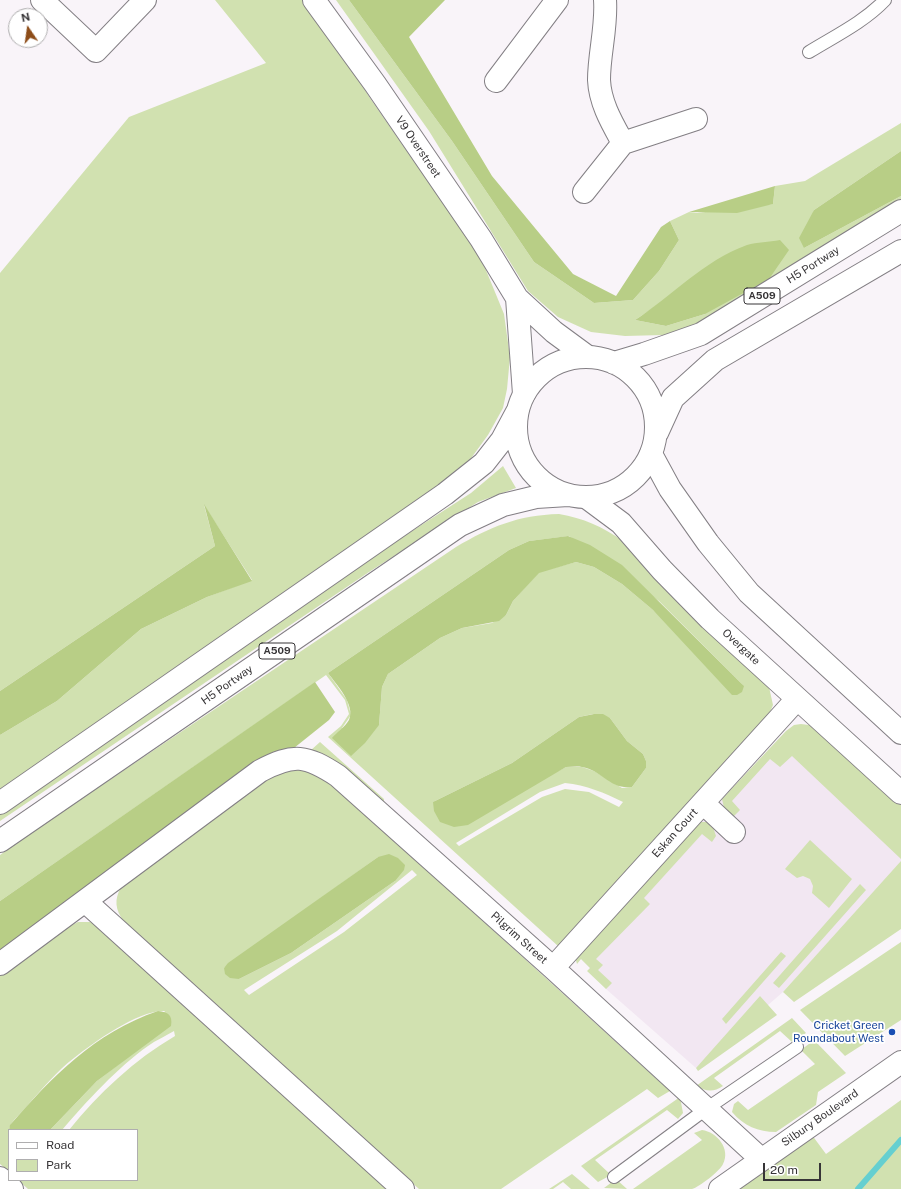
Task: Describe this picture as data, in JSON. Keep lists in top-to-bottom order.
{
  "streets": {
    "street": [
      "V9 Overstreet",
      "H5 Portway",
      "A509",
      "Overgate",
      "Eskan Court",
      "Pilgrim Street",
      "Silbury Boulevard"
    ]
  },
  "crossings": [
    ["V9 Overstreet", "H5 Portway"],
    ["V9 Overstreet", "A509"],
    ["V9 Overstreet", "Overgate"],
    ["H5 Portway", "A509"],
    ["H5 Portway", "Overgate"],
    ["A509", "Overgate"],
    ["Overgate", "Eskan Court"],
    ["Eskan Court", "Pilgrim Street"],
    ["Pilgrim Street", "Silbury Boulevard"]
  ],
  "places": ["Cricket Green Roundabout West"],
  "legend": ["Road", "Park"],
  "scale_bar": "20 m",
  "north": "top"
}
